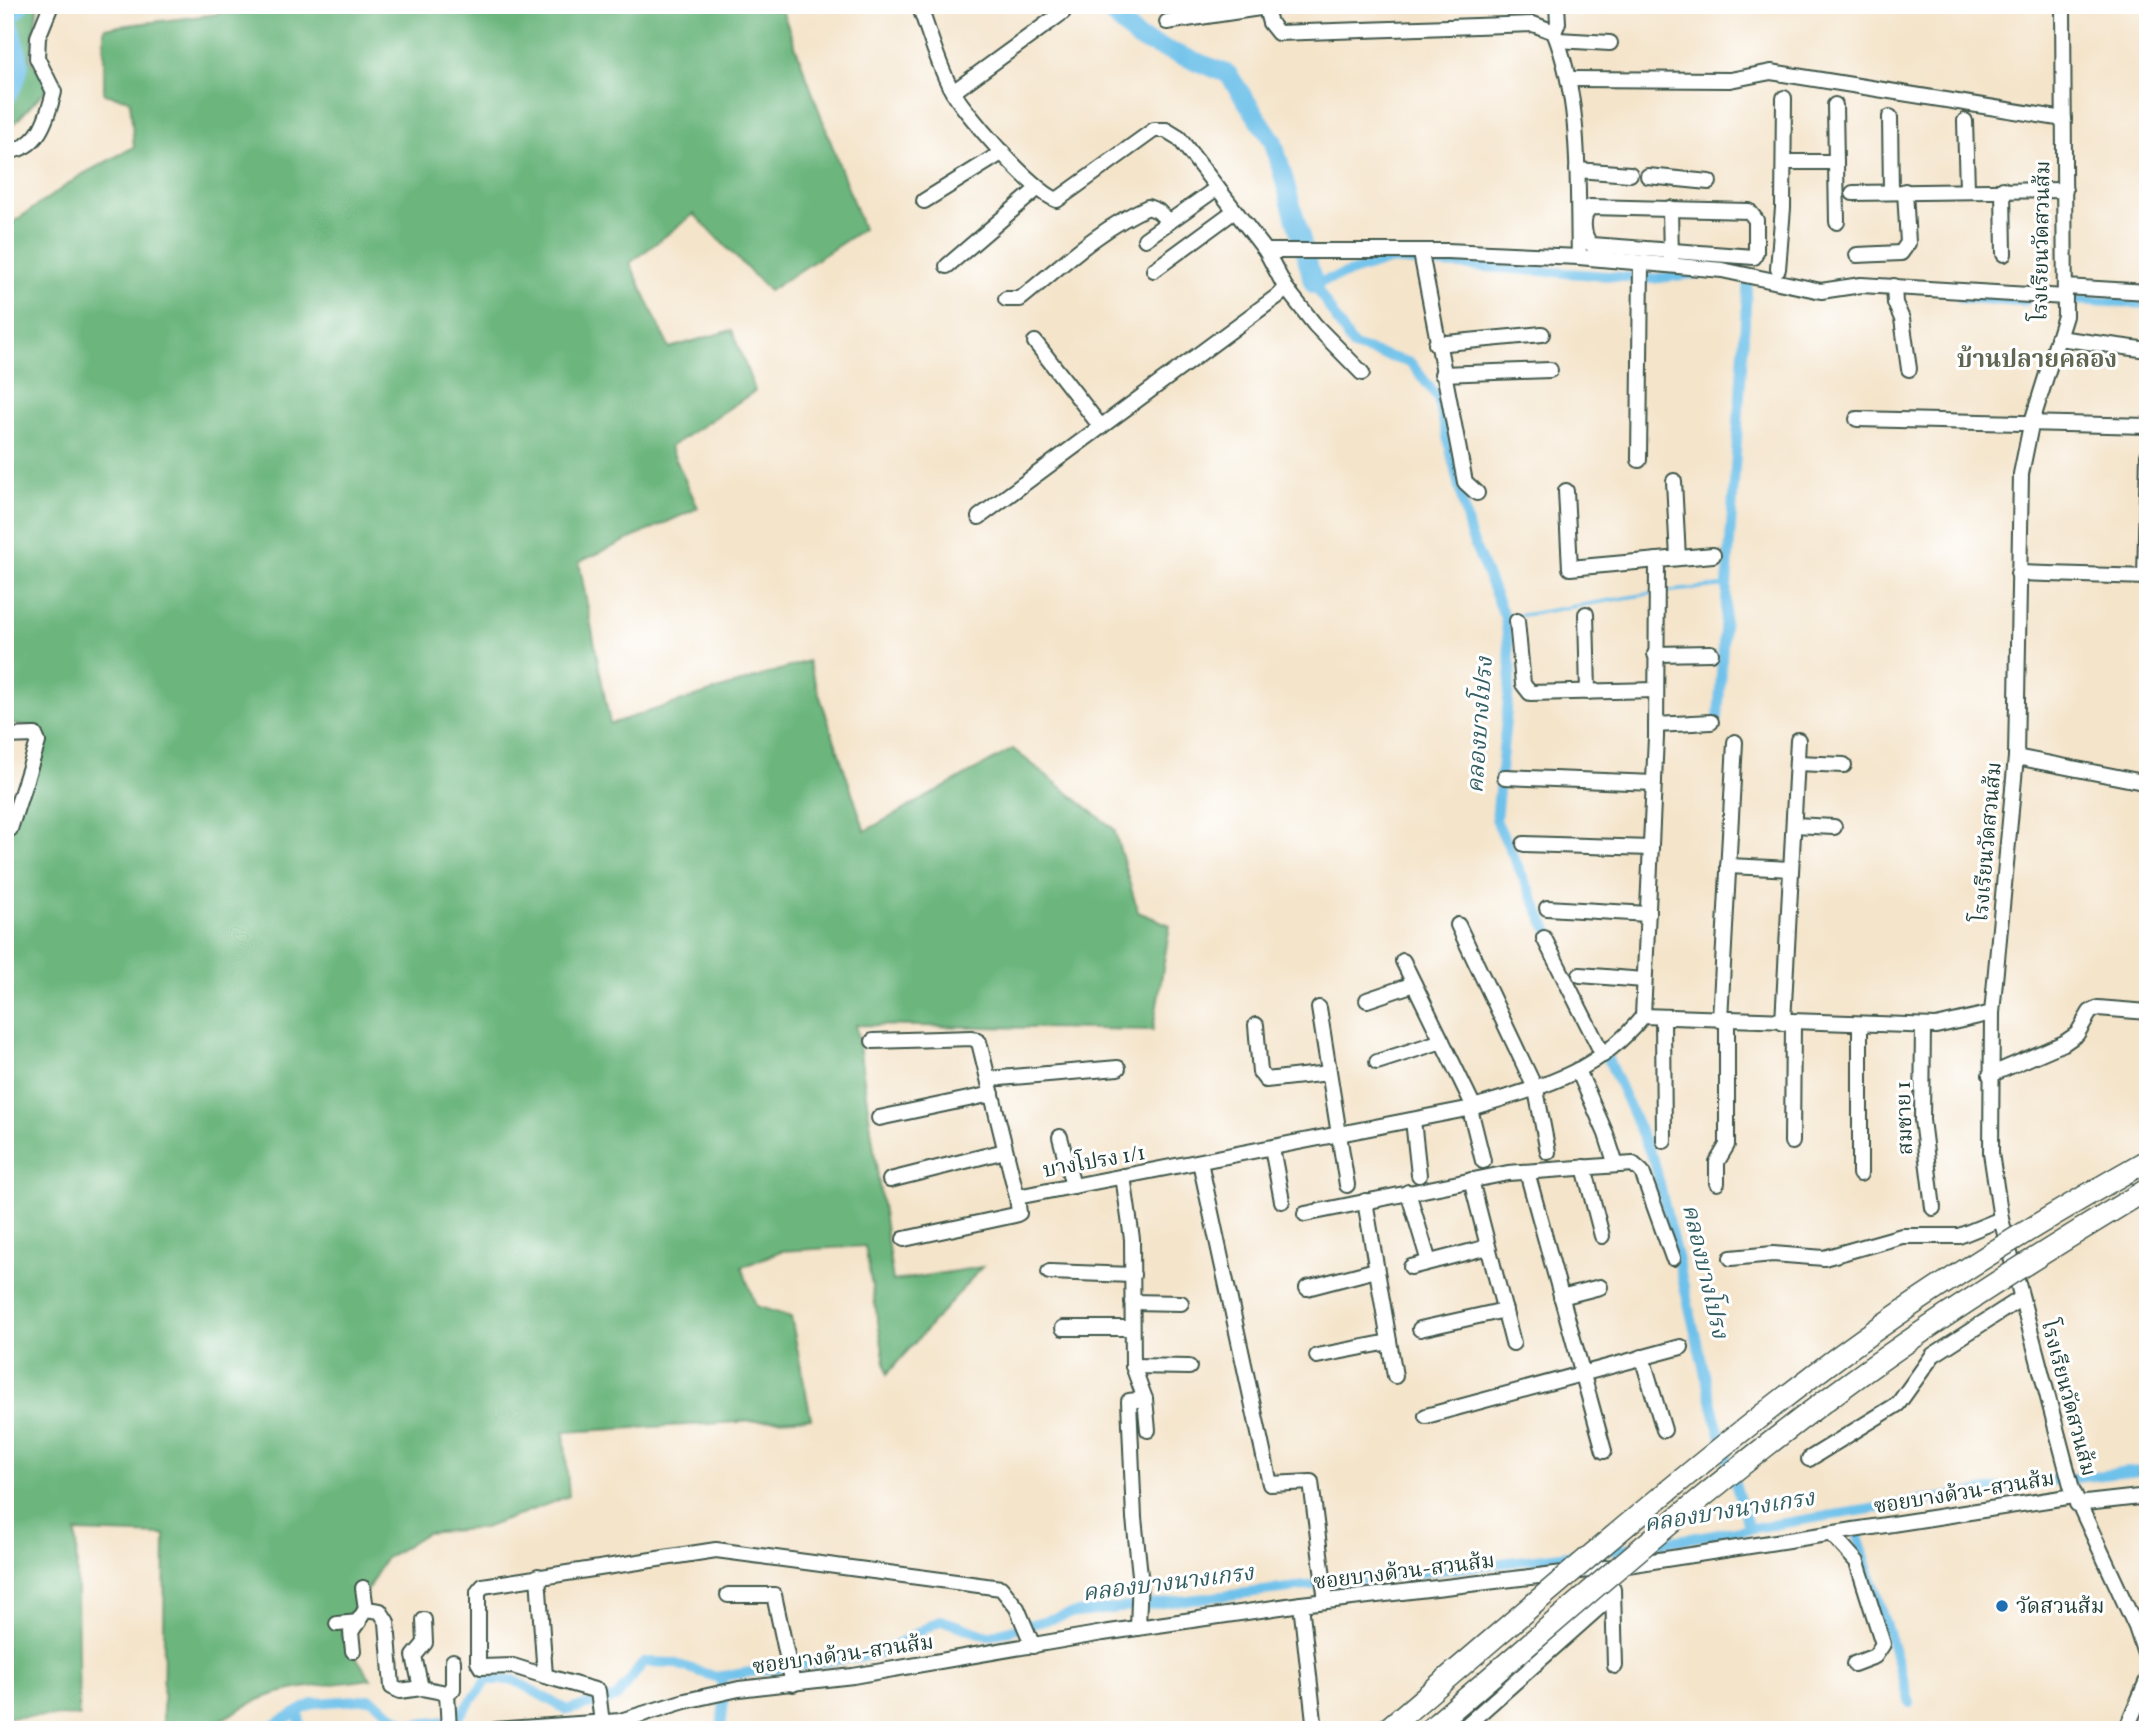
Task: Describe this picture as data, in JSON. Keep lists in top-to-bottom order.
{
  "streets": {
    "street": [
      "โรงเรียนวัดสวนส้ม",
      "สมชาย 1",
      "บางโปรง 1/1",
      "ซอยบางด้วน-สวนส้ม"
    ]
  },
  "crossings": [
    ["โรงเรียนวัดสวนส้ม", "ซอยบางด้วน-สวนส้ม"]
  ],
  "districts": ["บ้านปลายคลอง"],
  "water": ["คลองบางโปรง", "คลองบางนางเกรง"],
  "places": ["วัดสวนส้ม"]
}
